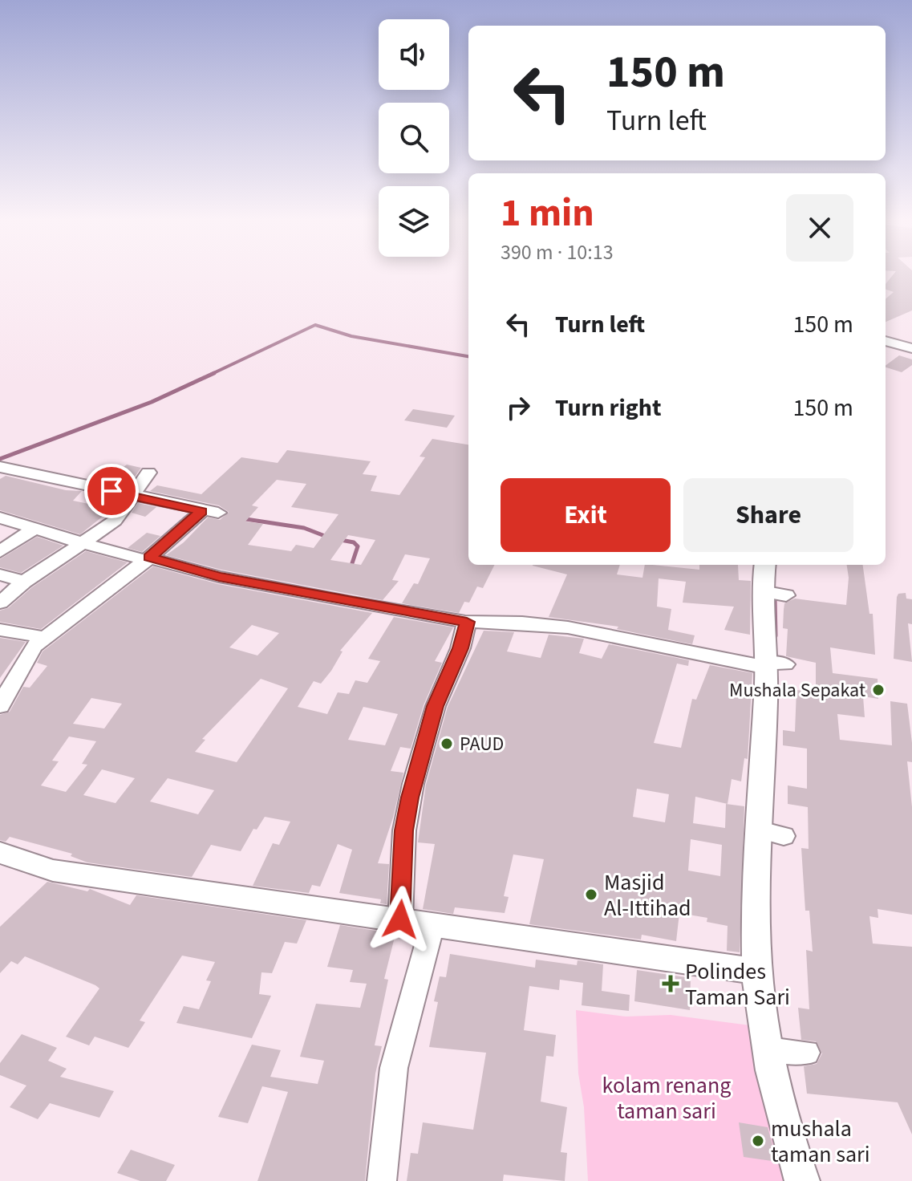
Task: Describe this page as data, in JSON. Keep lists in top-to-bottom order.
{
  "parks": ["kolam renang taman sari"],
  "places": {
    "other": [
      "Mushala Sepakat",
      "PAUD",
      "Masjid Al-Ittihad",
      "mushala taman sari"
    ],
    "health": ["Polindes Taman Sari"]
  },
  "page": {
    "turn": ["150 m", "Turn left"],
    "heading": ["1 min", "390 m · 10:13"],
    "list": [
      {
        "name": "Turn left",
        "value": "150 m"
      },
      {
        "name": "Turn right",
        "value": "150 m"
      }
    ],
    "buttons": ["Exit", "Share"]
  }
}
